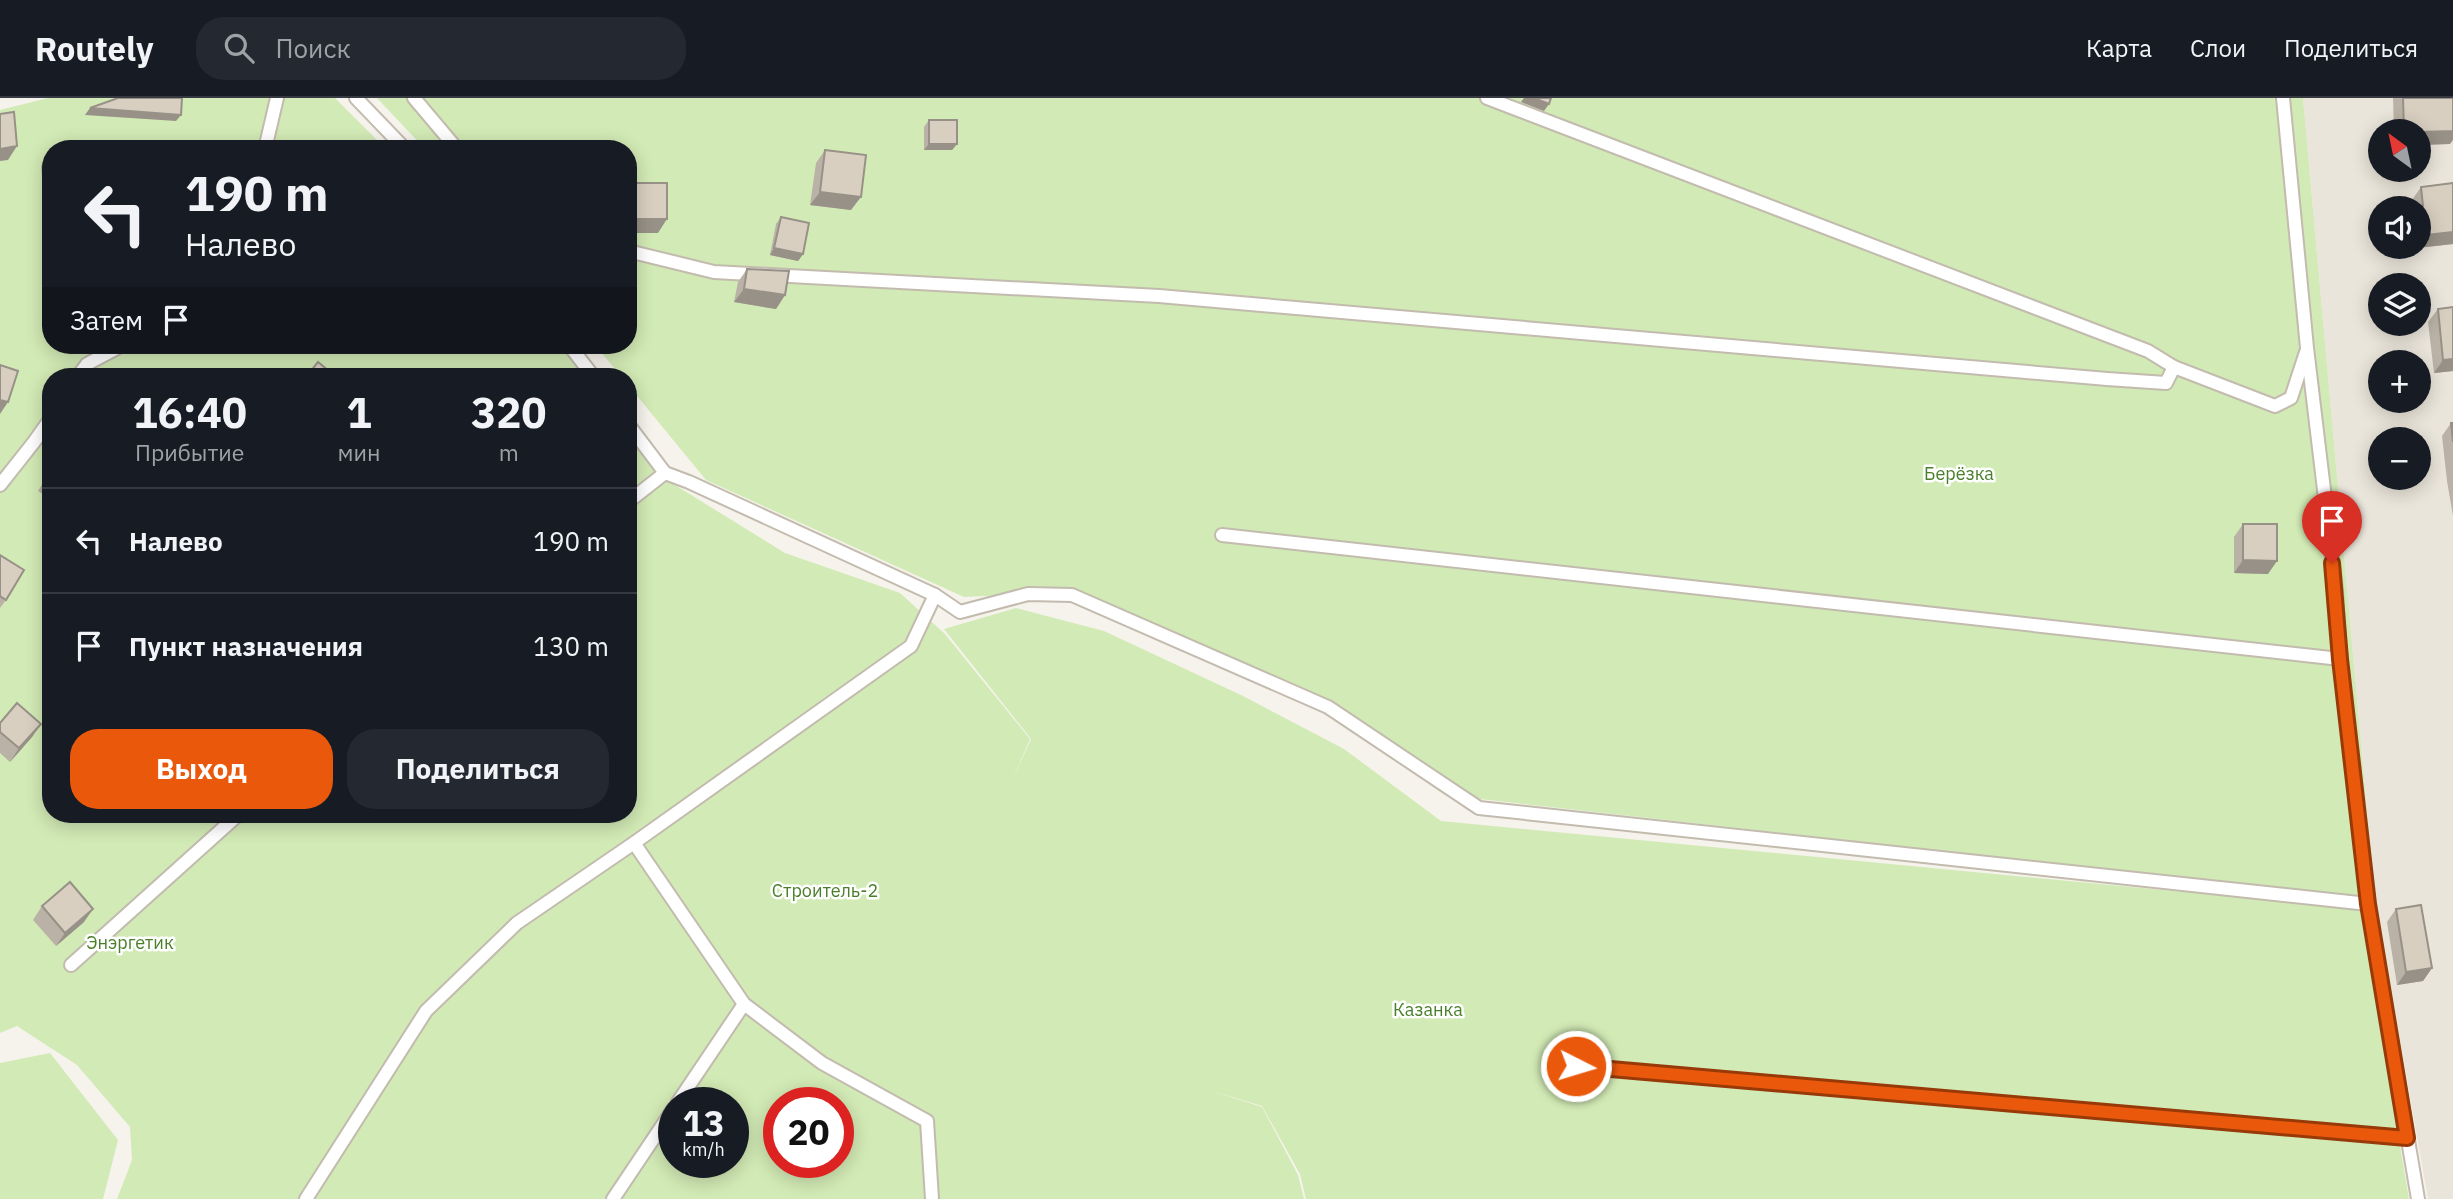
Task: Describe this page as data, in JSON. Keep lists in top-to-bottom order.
{
  "parks": [
    "Берёзка",
    "Строитель-2",
    "Энэргетик",
    "Казанка"
  ],
  "north": "top left",
  "page": {
    "header": "Routely",
    "search": "Поиск",
    "nav": ["Карта", "Слои", "Поделиться"],
    "map_buttons": ["+", "−"],
    "turn": ["190 m", "Налево"],
    "then": "Затем",
    "eta": [
      "16:40",
      "Прибытие",
      "1",
      "мин",
      "320",
      "m"
    ],
    "list": [
      {
        "name": "Налево",
        "value": "190 m"
      },
      {
        "name": "Пункт назначения",
        "value": "130 m"
      }
    ],
    "buttons": ["Выход", "Поделиться"],
    "speed": "13 km/h",
    "limit": "20"
  }
}
